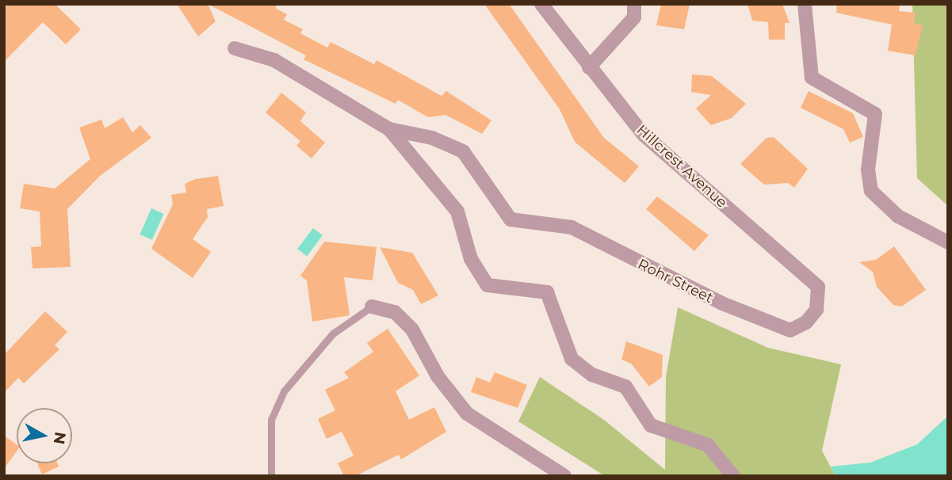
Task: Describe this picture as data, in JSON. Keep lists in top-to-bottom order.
{
  "streets": {
    "street": ["Hillcrest Avenue", "Rohr Street"]
  },
  "crossings": [
    ["Hillcrest Avenue", "Rohr Street"]
  ],
  "north": "right"
}
